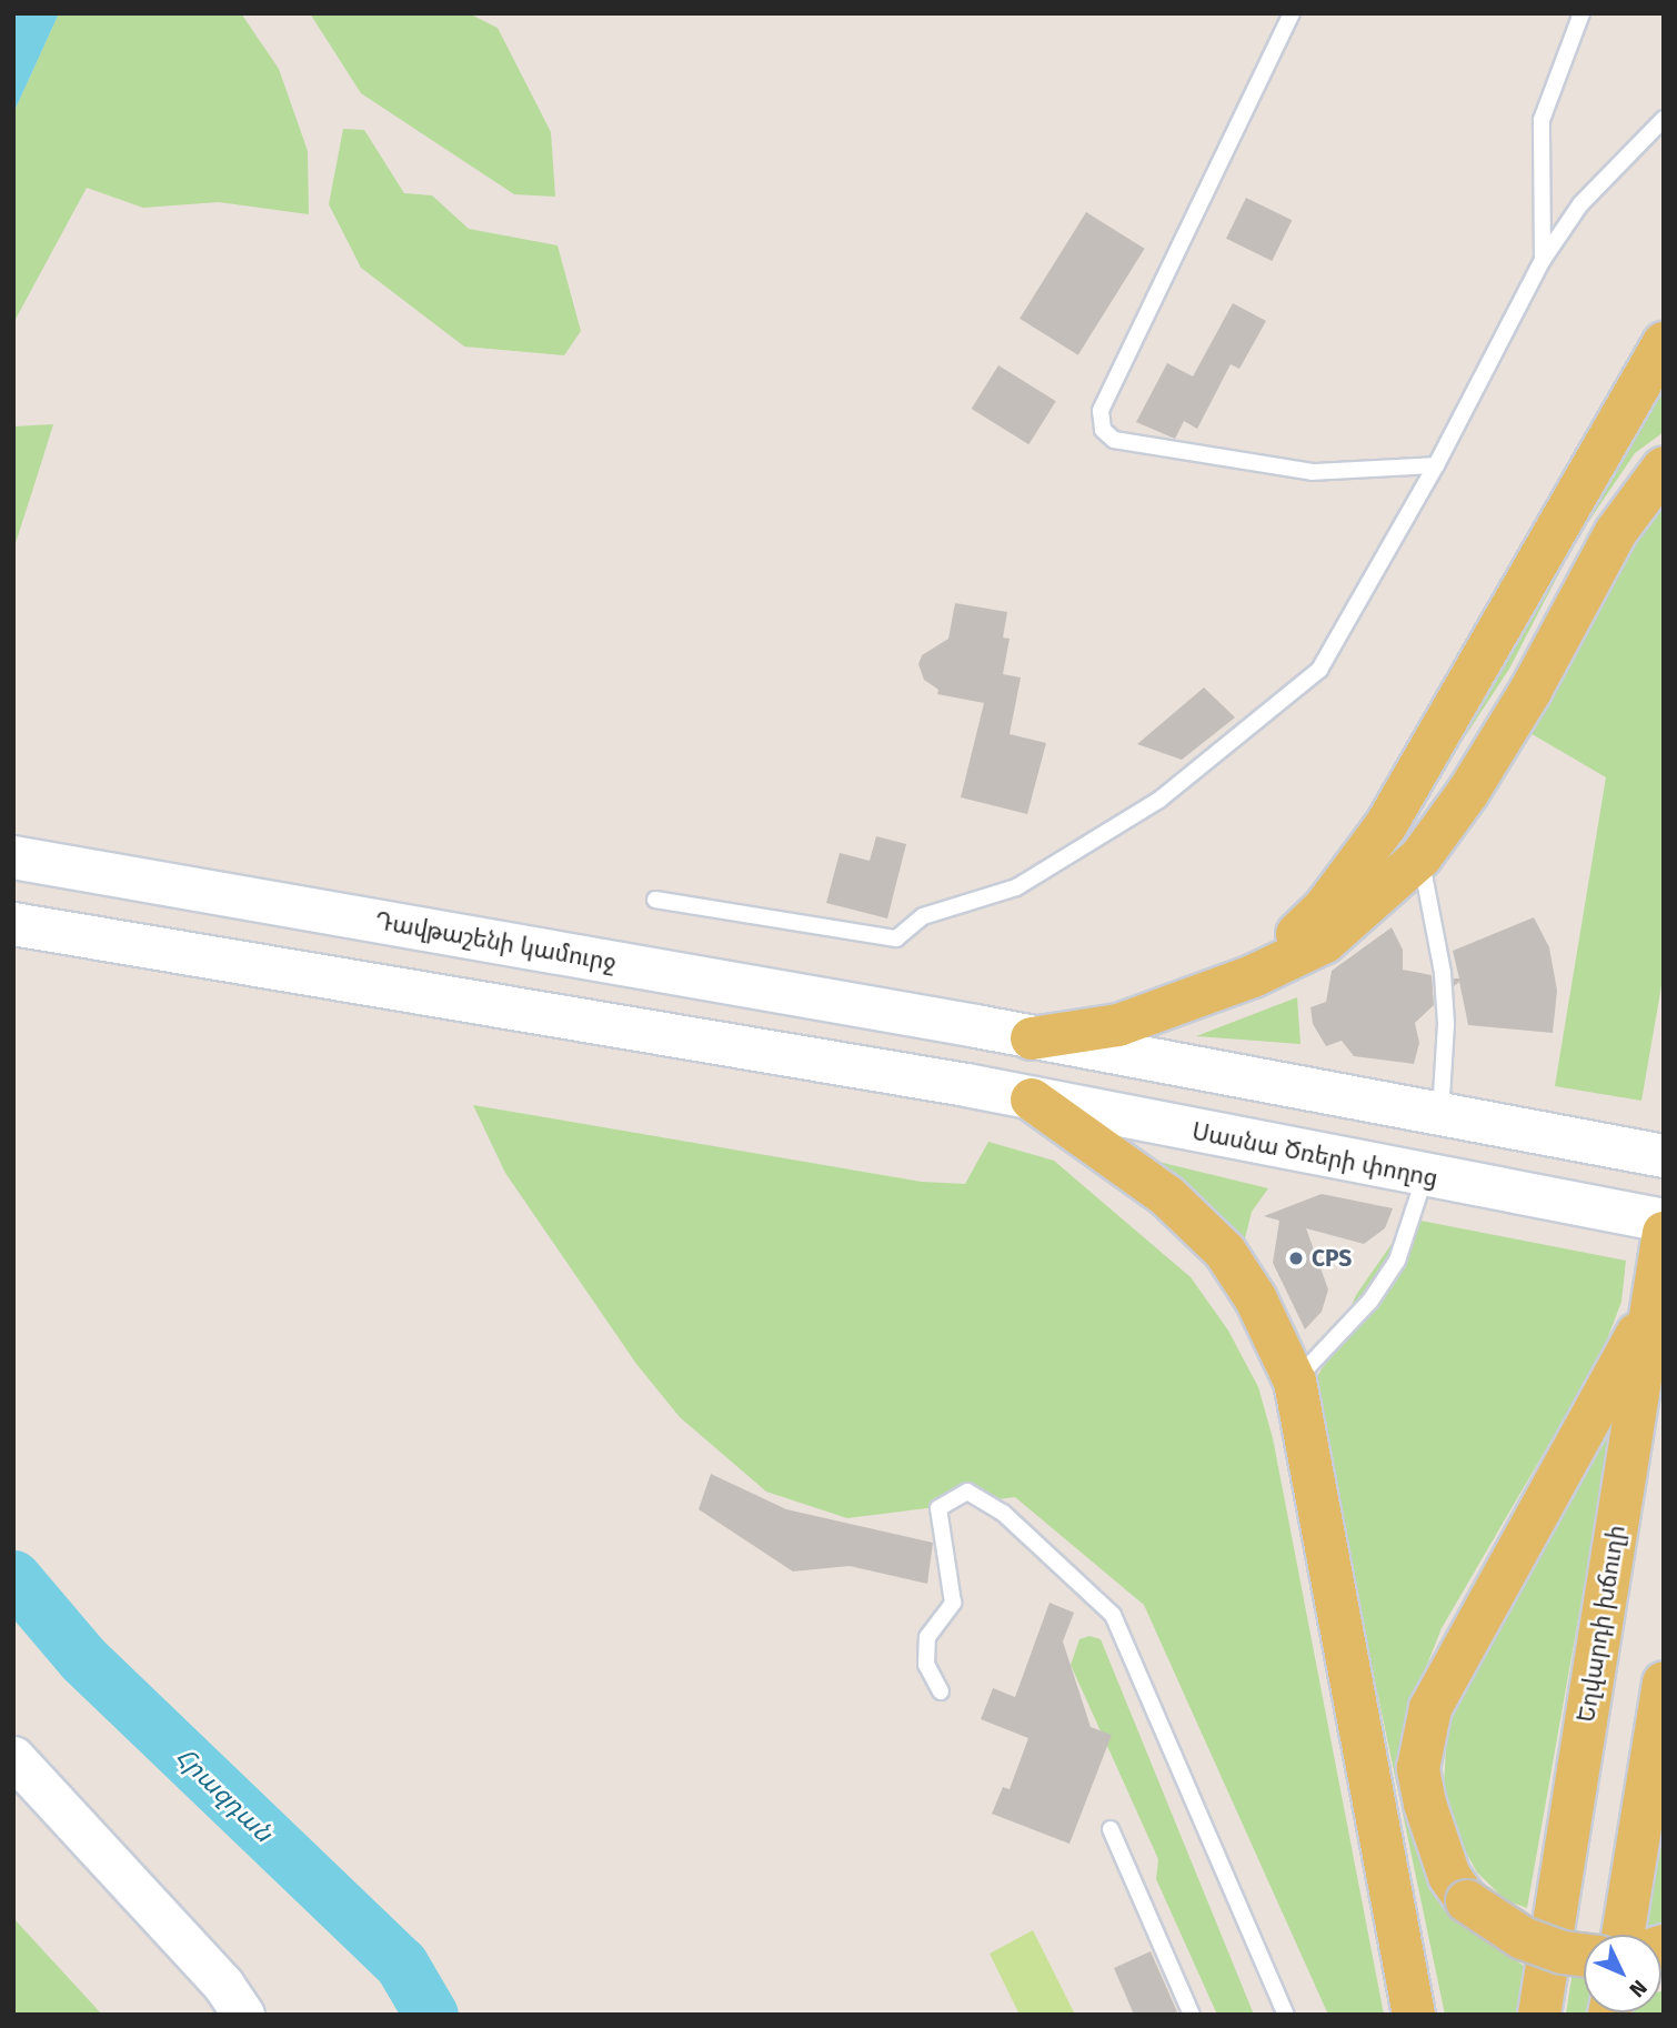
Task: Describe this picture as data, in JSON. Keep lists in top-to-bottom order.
{
  "streets": {
    "main road": ["Դավթաշենի կամուրջ", "Սասնա Ծռերի փողոց", "Եղվարդի խճուղի"]
  },
  "water": ["Հրազդան"],
  "places": ["CPS"],
  "north": "bottom right"
}
